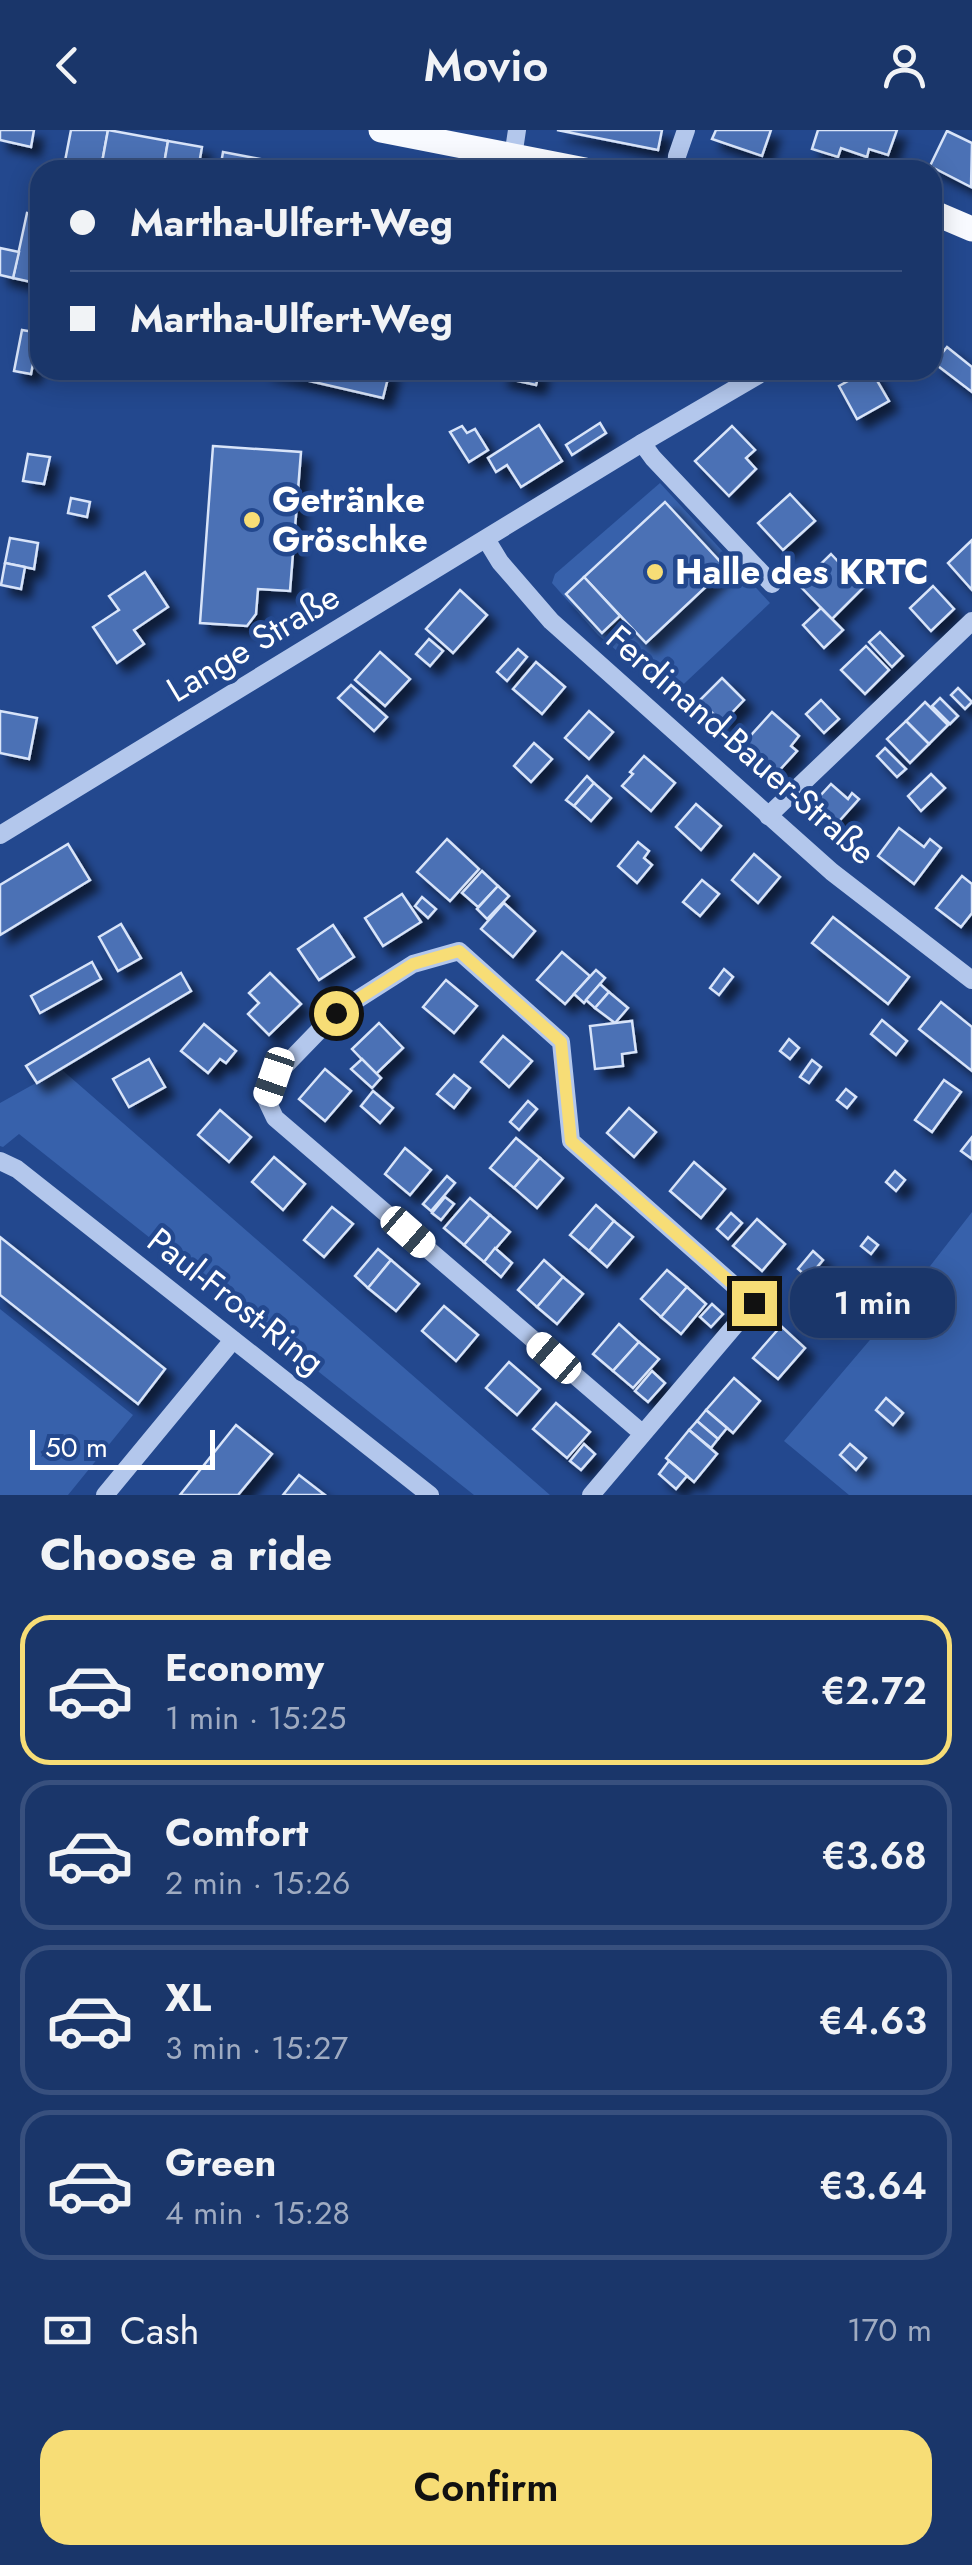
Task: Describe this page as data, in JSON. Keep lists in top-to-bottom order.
{
  "streets": {
    "street": ["Lange Straße", "Ferdinand-Bauer-Straße", "Paul-Frost-Ring"]
  },
  "crossings": [
    ["Lange Straße", "Ferdinand-Bauer-Straße"]
  ],
  "places": ["Getränke Gröschke", "Halle des KRTC"],
  "scale_bar": "50 m",
  "page": {
    "header": "Movio",
    "banner": ["Martha-Ulfert-Weg", "Martha-Ulfert-Weg"],
    "bubble": "1 min",
    "scale": "50 m",
    "heading": "Choose a ride",
    "list": [
      {
        "name": "Economy",
        "note": "1 min · 15:25",
        "value": "€2.72"
      },
      {
        "name": "Comfort",
        "note": "2 min · 15:26",
        "value": "€3.68"
      },
      {
        "name": "XL",
        "note": "3 min · 15:27",
        "value": "€4.63"
      },
      {
        "name": "Green",
        "note": "4 min · 15:28",
        "value": "€3.64"
      }
    ],
    "pay": ["Cash", "170 m"],
    "buttons": "Confirm"
  }
}
